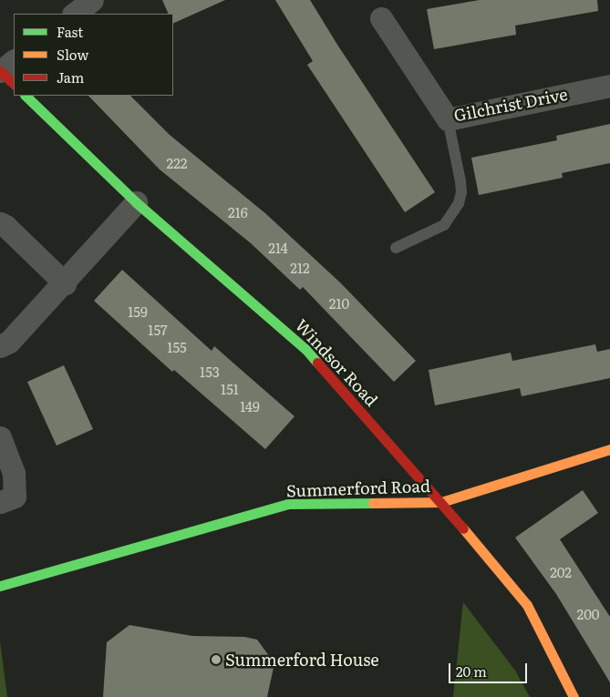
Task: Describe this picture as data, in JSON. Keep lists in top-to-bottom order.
{
  "streets": {
    "street": ["Gilchrist Drive", "Windsor Road", "Summerford Road"]
  },
  "crossings": [
    ["Windsor Road", "Summerford Road"]
  ],
  "places": ["Summerford House"],
  "house_numbers": [
    "222",
    "216",
    "214",
    "212",
    "210",
    "159",
    "157",
    "155",
    "153",
    "151",
    "149",
    "202",
    "200"
  ],
  "legend": ["Fast", "Slow", "Jam"],
  "scale_bar": "20 m"
}
